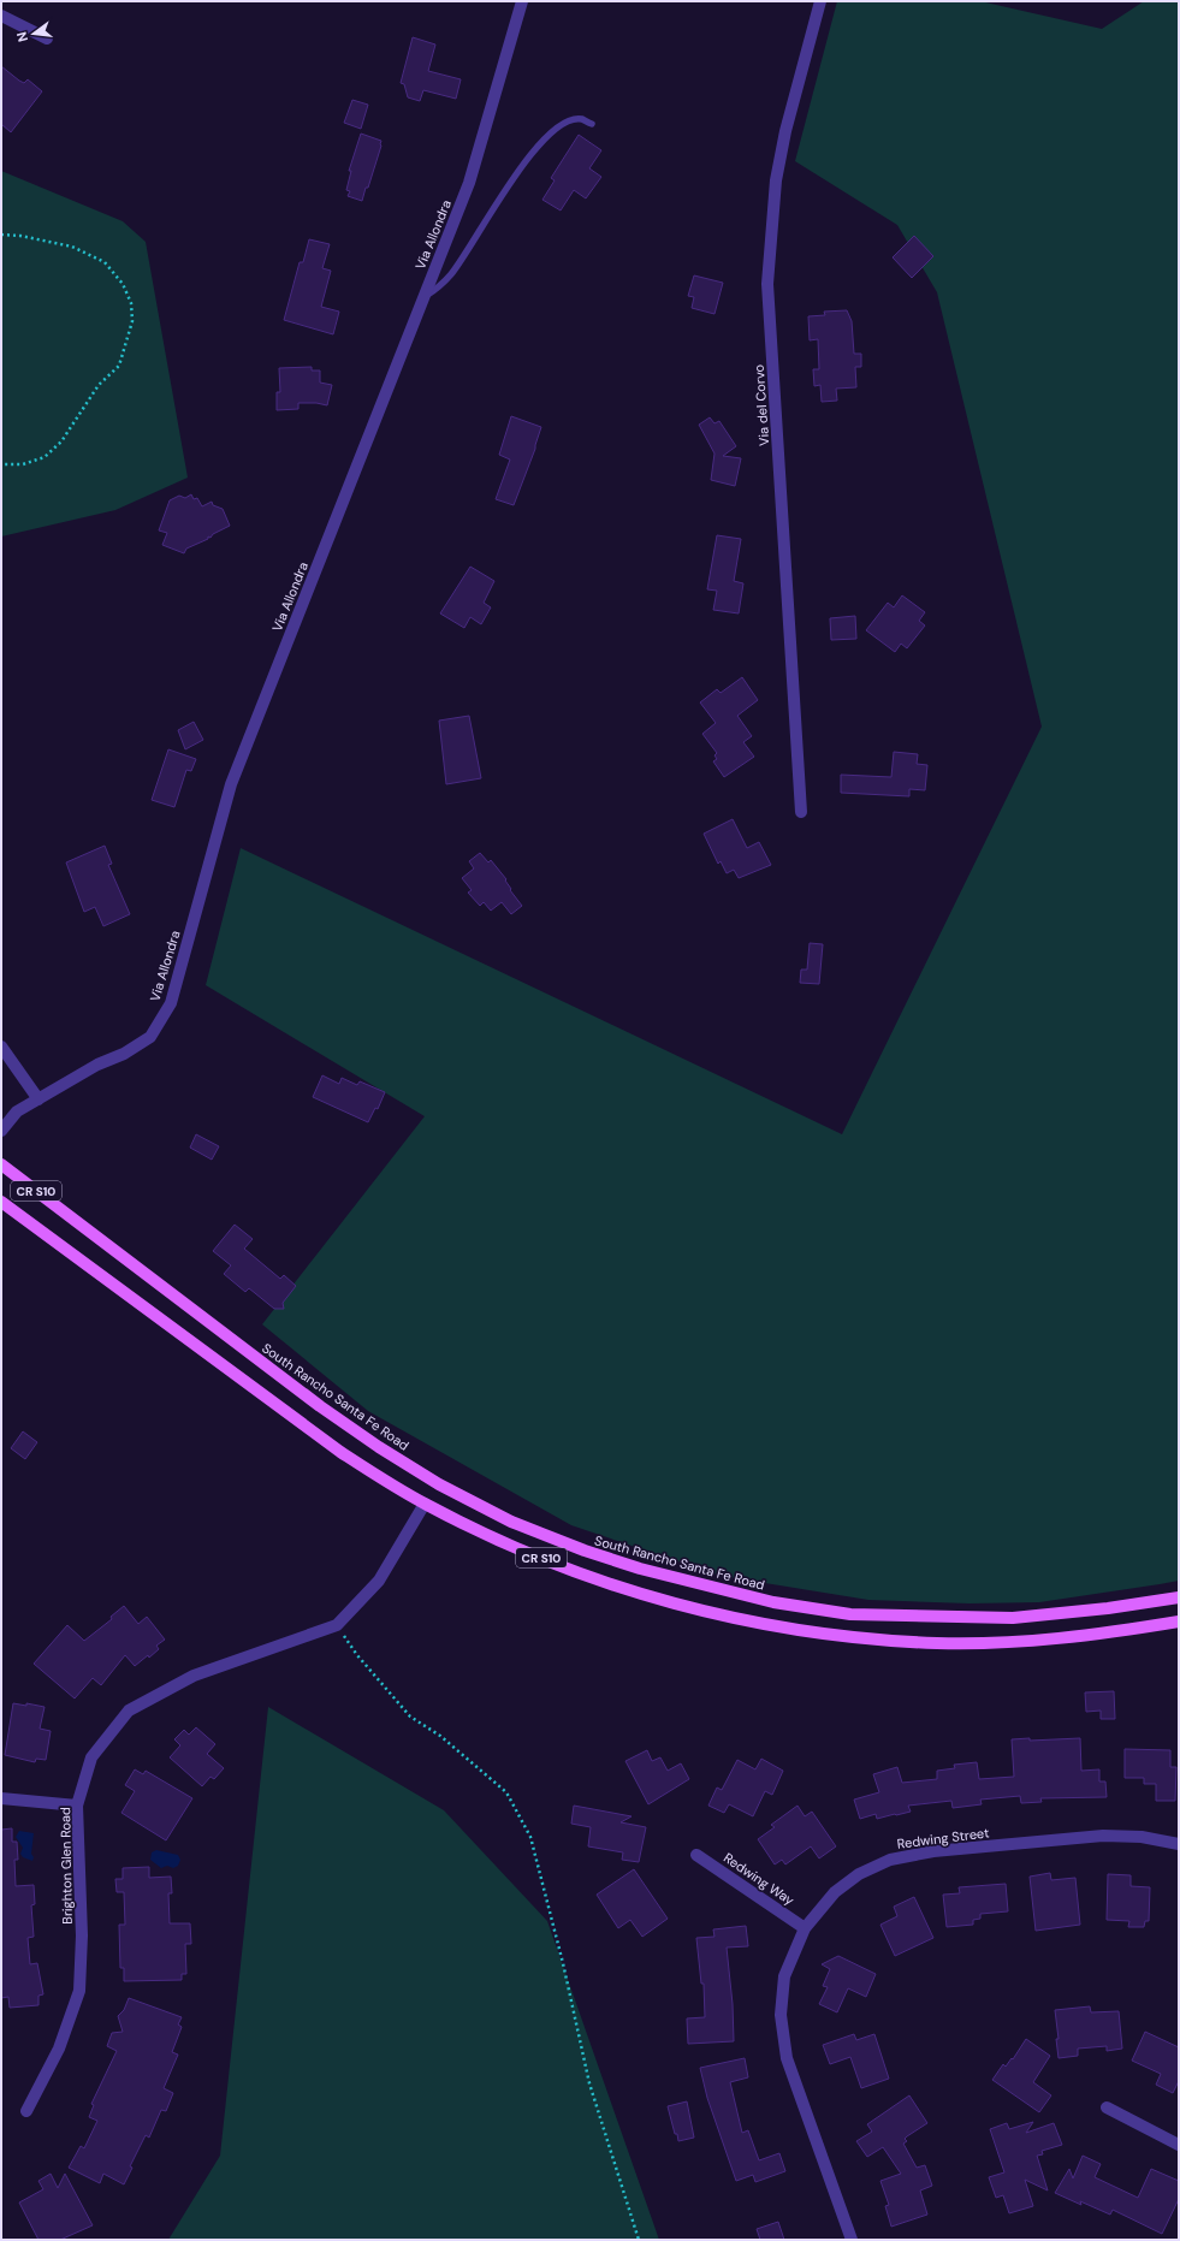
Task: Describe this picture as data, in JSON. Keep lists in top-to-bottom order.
{
  "streets": {
    "main road": ["CR S10", "South Rancho Santa Fe Road"],
    "street": [
      "Via Allondra",
      "Via del Corvo",
      "Redwing Street",
      "Brighton Glen Road",
      "Redwing Way"
    ]
  },
  "crossings": [
    ["CR S10", "Brighton Glen Road"],
    ["Redwing Street", "Redwing Way"]
  ],
  "north": "left"
}
